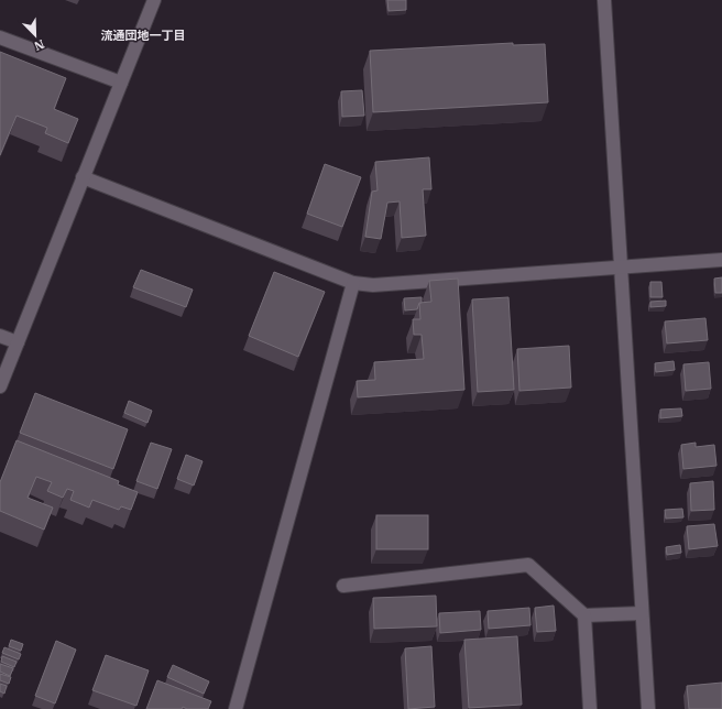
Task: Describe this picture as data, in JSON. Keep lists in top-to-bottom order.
{
  "districts": ["流通団地一丁目"],
  "north": "bottom right"
}
